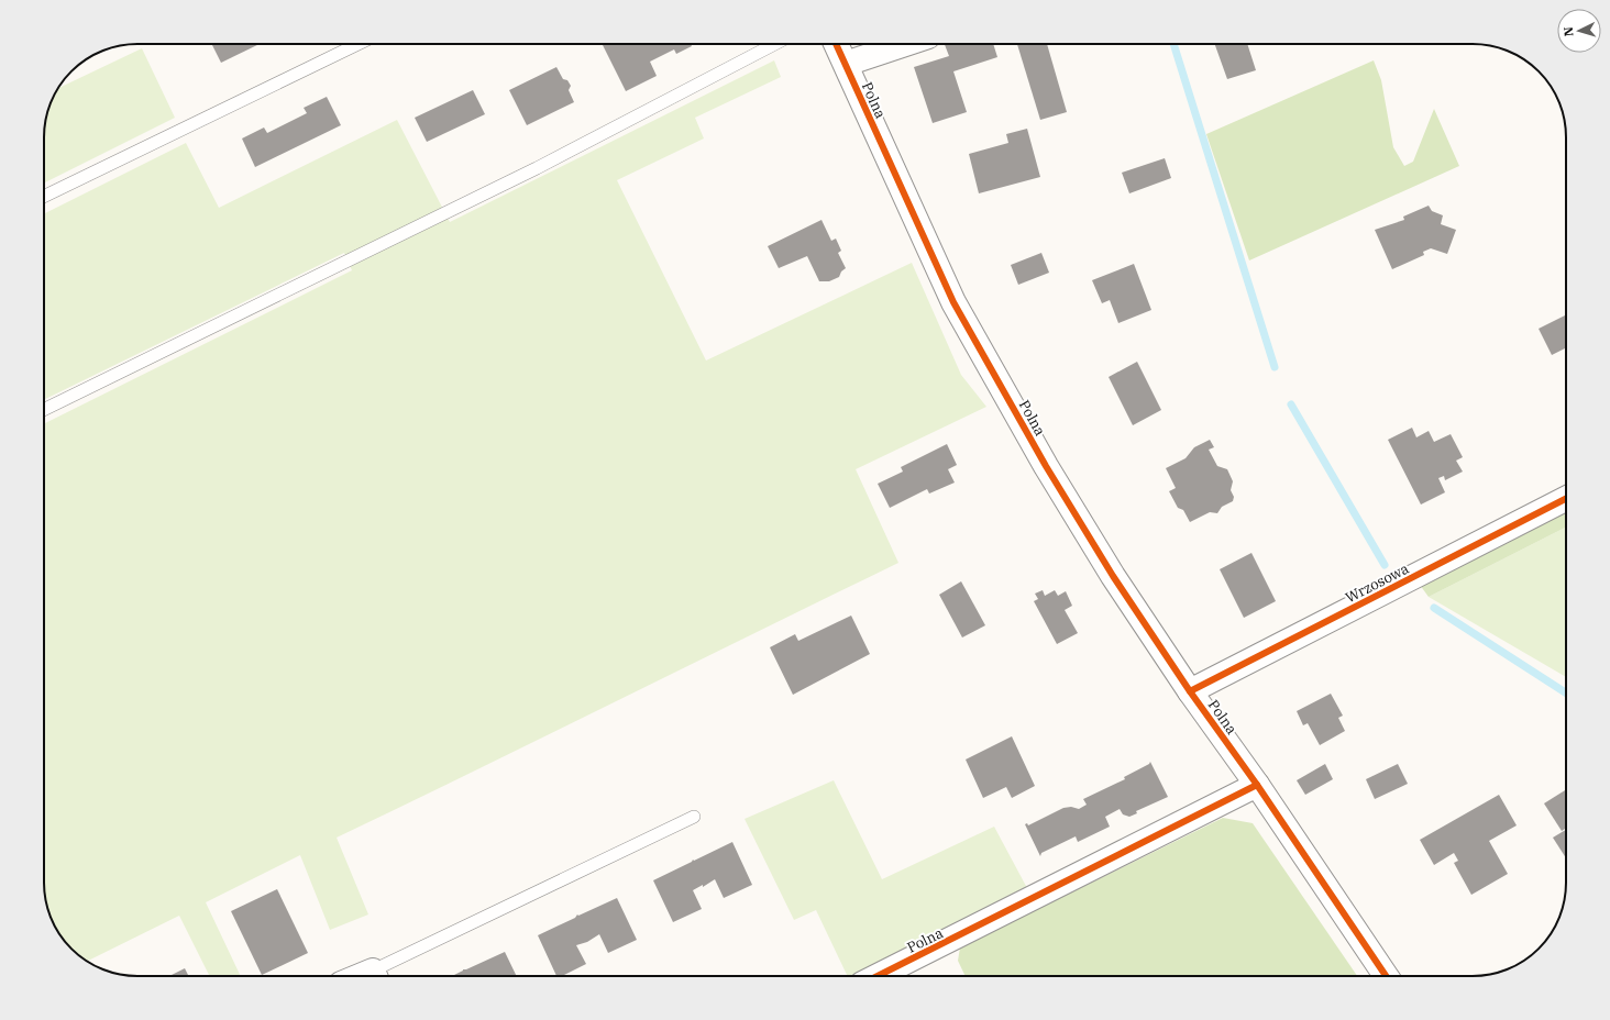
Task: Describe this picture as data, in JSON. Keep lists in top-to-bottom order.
{
  "streets": {
    "street": ["Polna", "Wrzosowa"]
  },
  "crossings": [
    ["Polna", "Wrzosowa"]
  ],
  "north": "left"
}
